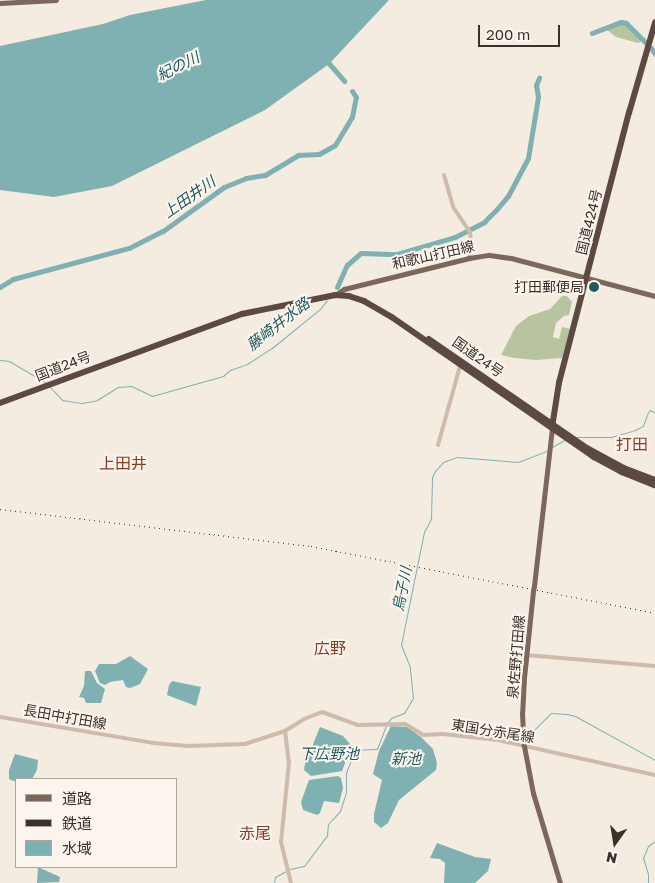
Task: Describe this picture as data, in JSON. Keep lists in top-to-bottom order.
{
  "streets": {
    "highway": ["国道424号", "国道24号"],
    "main road": ["和歌山打田線", "泉佐野打田線"],
    "street": ["長田中打田線", "東国分赤尾線"]
  },
  "crossings": [
    ["国道424号", "和歌山打田線"],
    ["国道424号", "国道24号"],
    ["国道424号", "泉佐野打田線"],
    ["和歌山打田線", "国道24号"],
    ["国道24号", "泉佐野打田線"],
    ["泉佐野打田線", "東国分赤尾線"],
    ["長田中打田線", "東国分赤尾線"]
  ],
  "districts": [
    "打田",
    "上田井",
    "広野",
    "赤尾"
  ],
  "water": [
    "紀の川",
    "上田井川",
    "藤崎井水路",
    "烏子川",
    "下広野池",
    "新池"
  ],
  "places": ["打田郵便局"],
  "legend": ["道路", "鉄道", "水域"],
  "scale_bar": "200 m",
  "north": "bottom"
}
